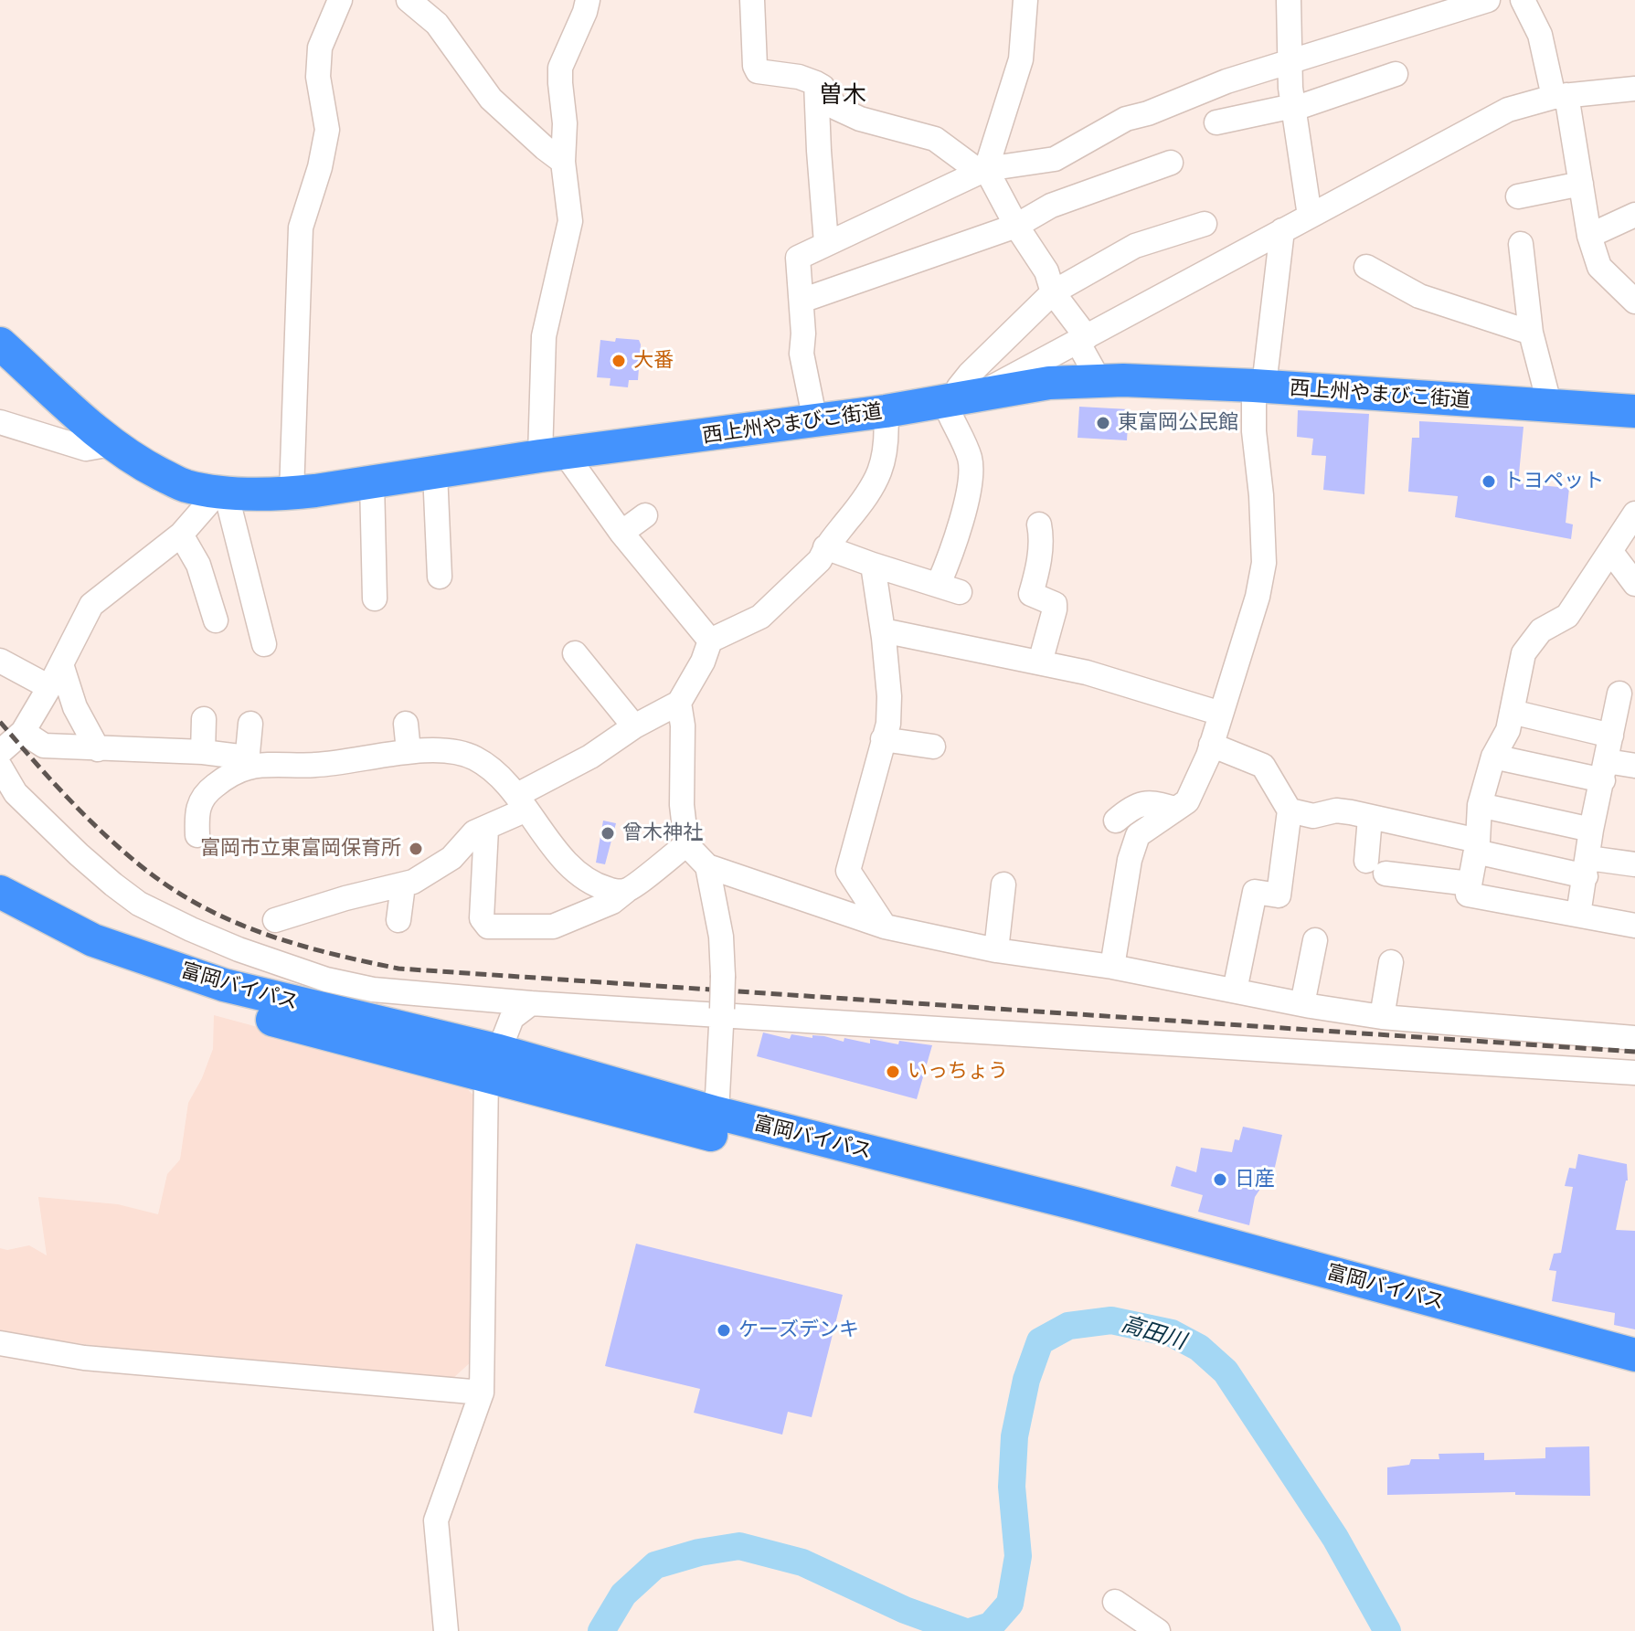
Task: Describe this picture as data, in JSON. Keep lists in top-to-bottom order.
{
  "streets": {
    "highway": ["西上州やまびこ街道", "富岡バイパス"]
  },
  "districts": ["曽木"],
  "water": ["高田川"],
  "places": [
    "大番",
    "東富岡公民館",
    "トヨペット",
    "曾木神社",
    "富岡市立東富岡保育所",
    "いっちょう",
    "日産",
    "ケーズデンキ"
  ]
}
